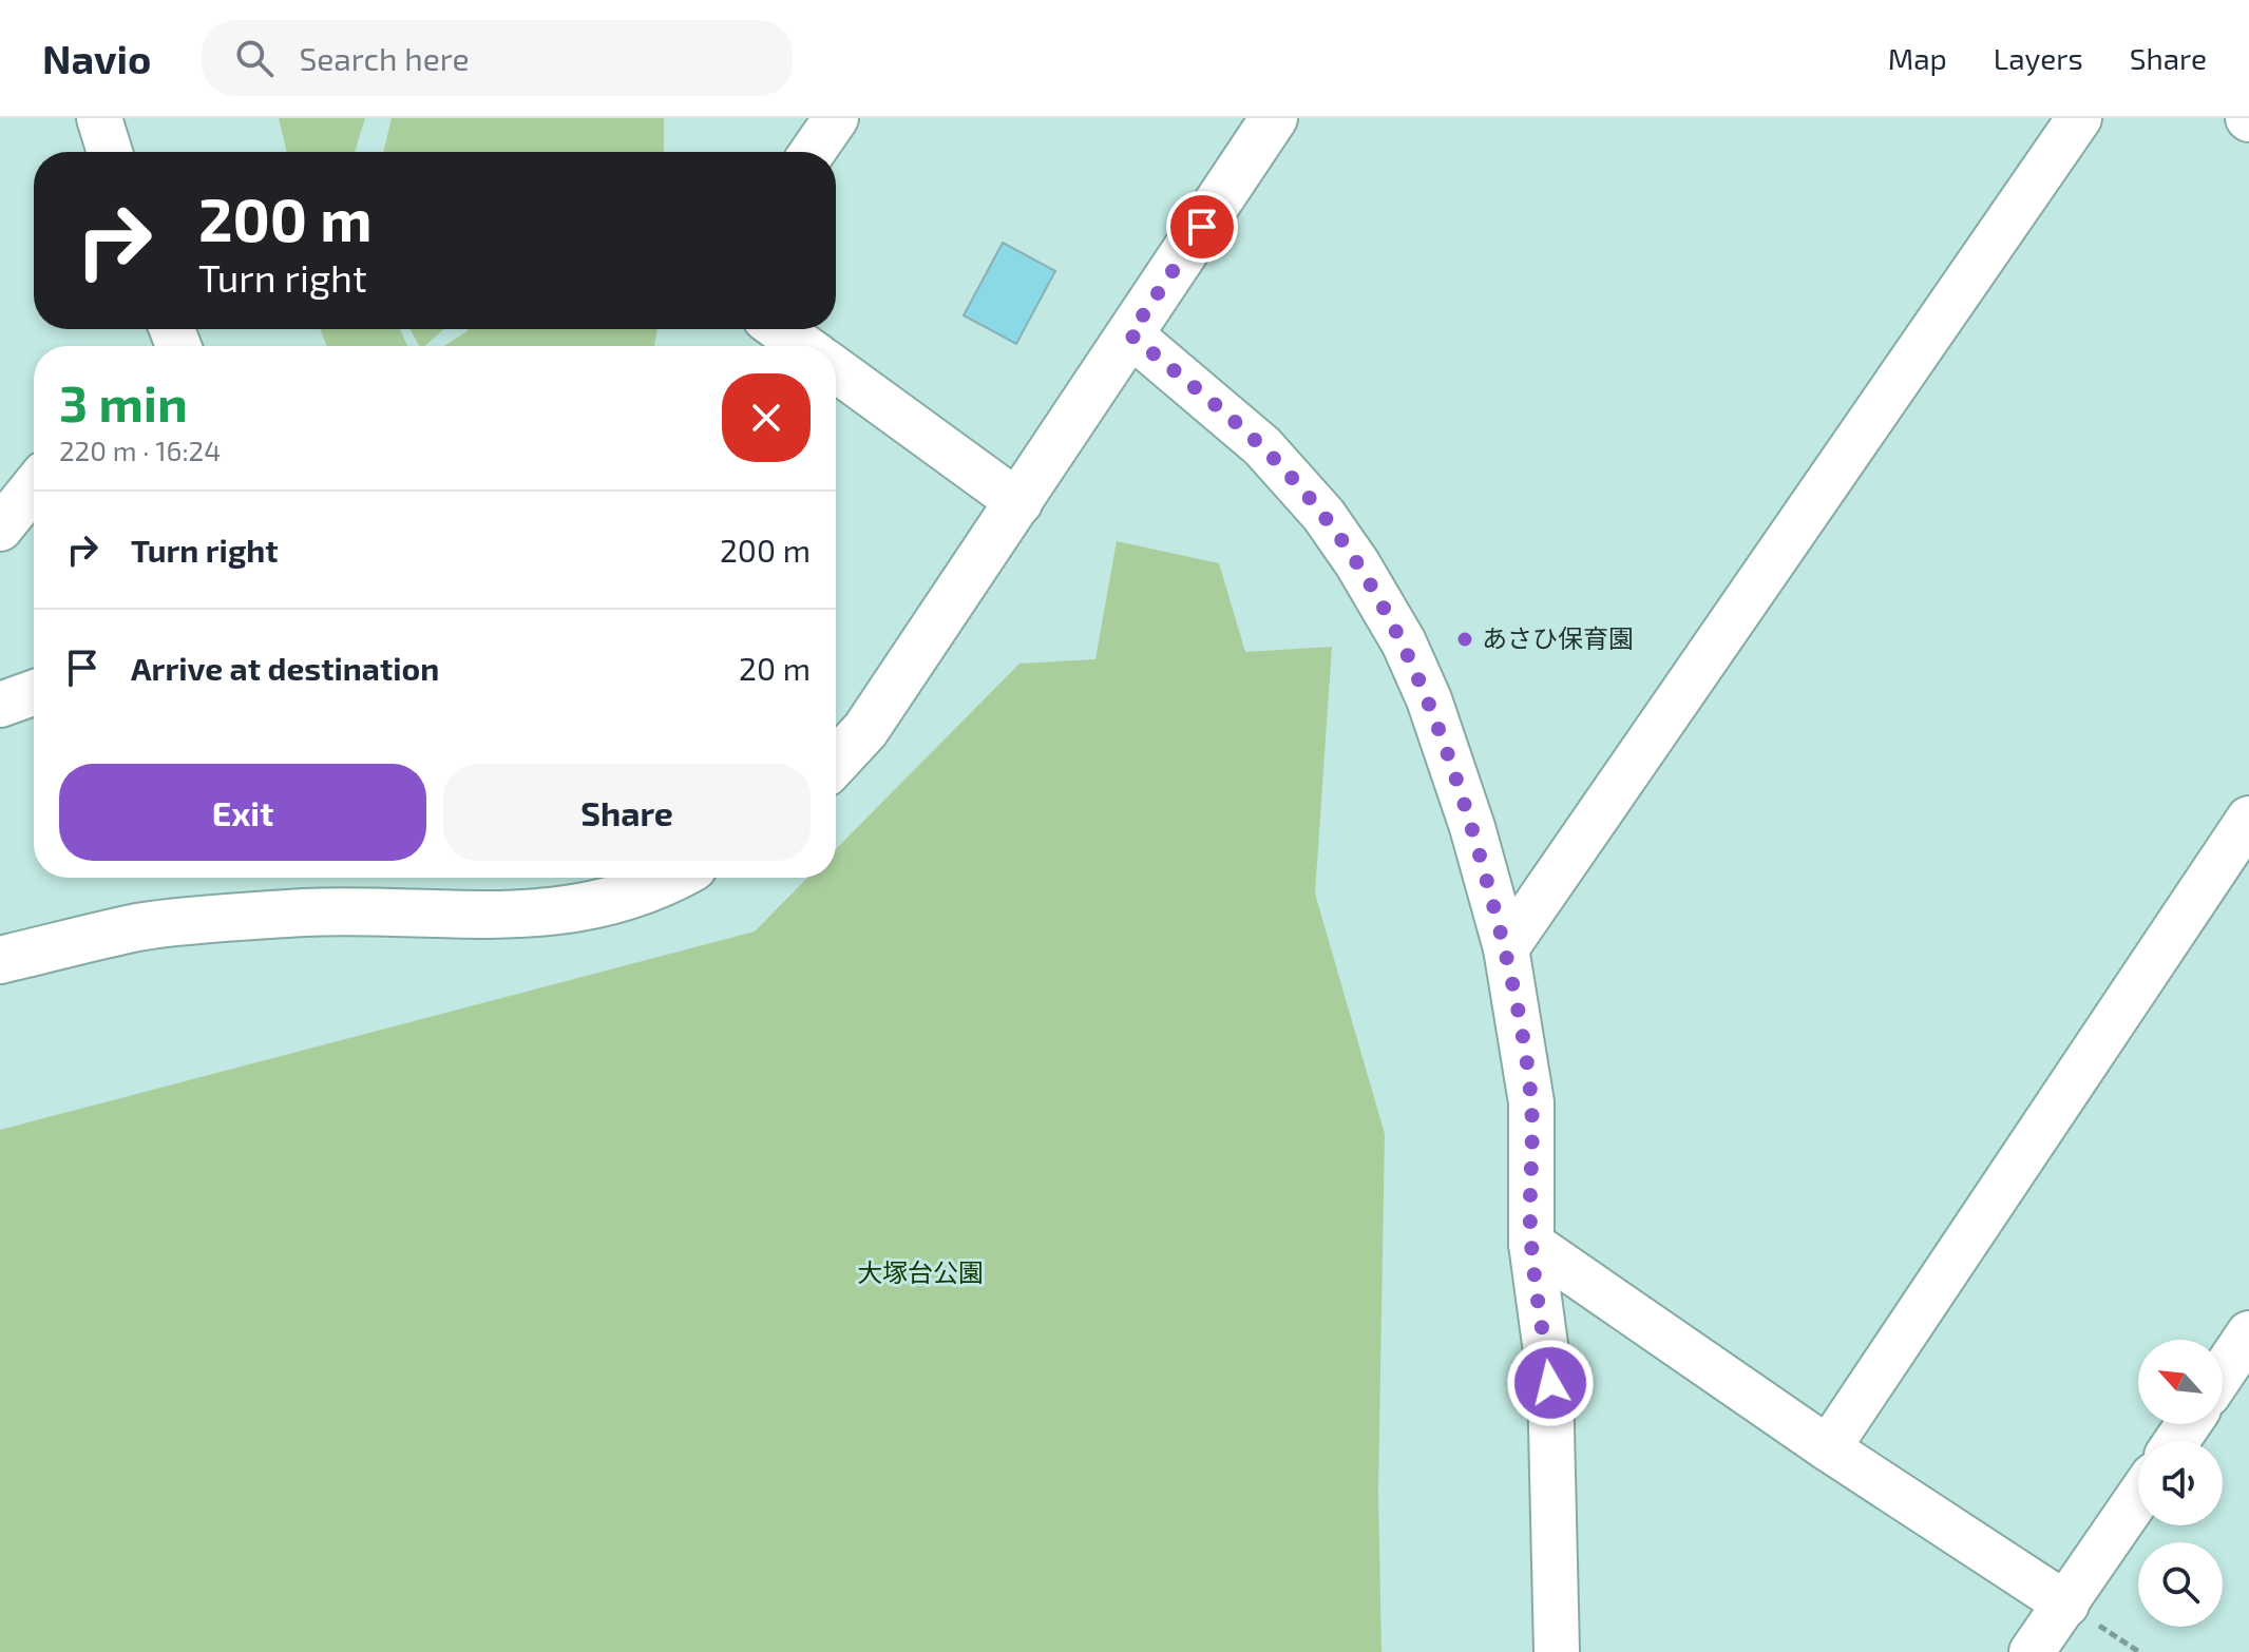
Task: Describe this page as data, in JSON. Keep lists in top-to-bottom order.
{
  "parks": ["大塚台公園"],
  "places": ["あさひ保育園"],
  "north": "top left",
  "page": {
    "header": "Navio",
    "search": "Search here",
    "nav": ["Map", "Layers", "Share"],
    "turn": ["200 m", "Turn right"],
    "heading": ["3 min", "220 m · 16:24"],
    "list": [
      {
        "name": "Turn right",
        "value": "200 m"
      },
      {
        "name": "Arrive at destination",
        "value": "20 m"
      }
    ],
    "buttons": ["Exit", "Share"]
  }
}
